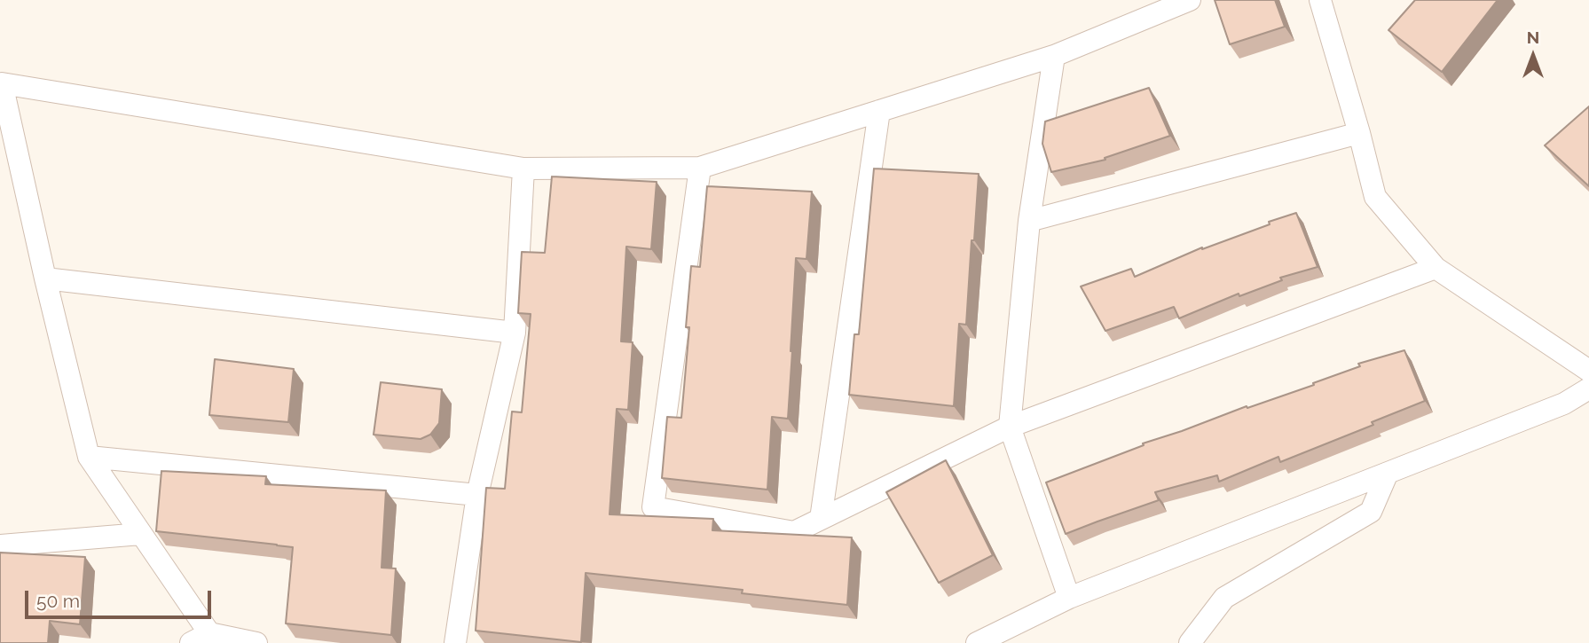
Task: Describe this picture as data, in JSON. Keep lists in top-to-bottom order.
{
  "scale_bar": "50 m",
  "north": "top"
}
